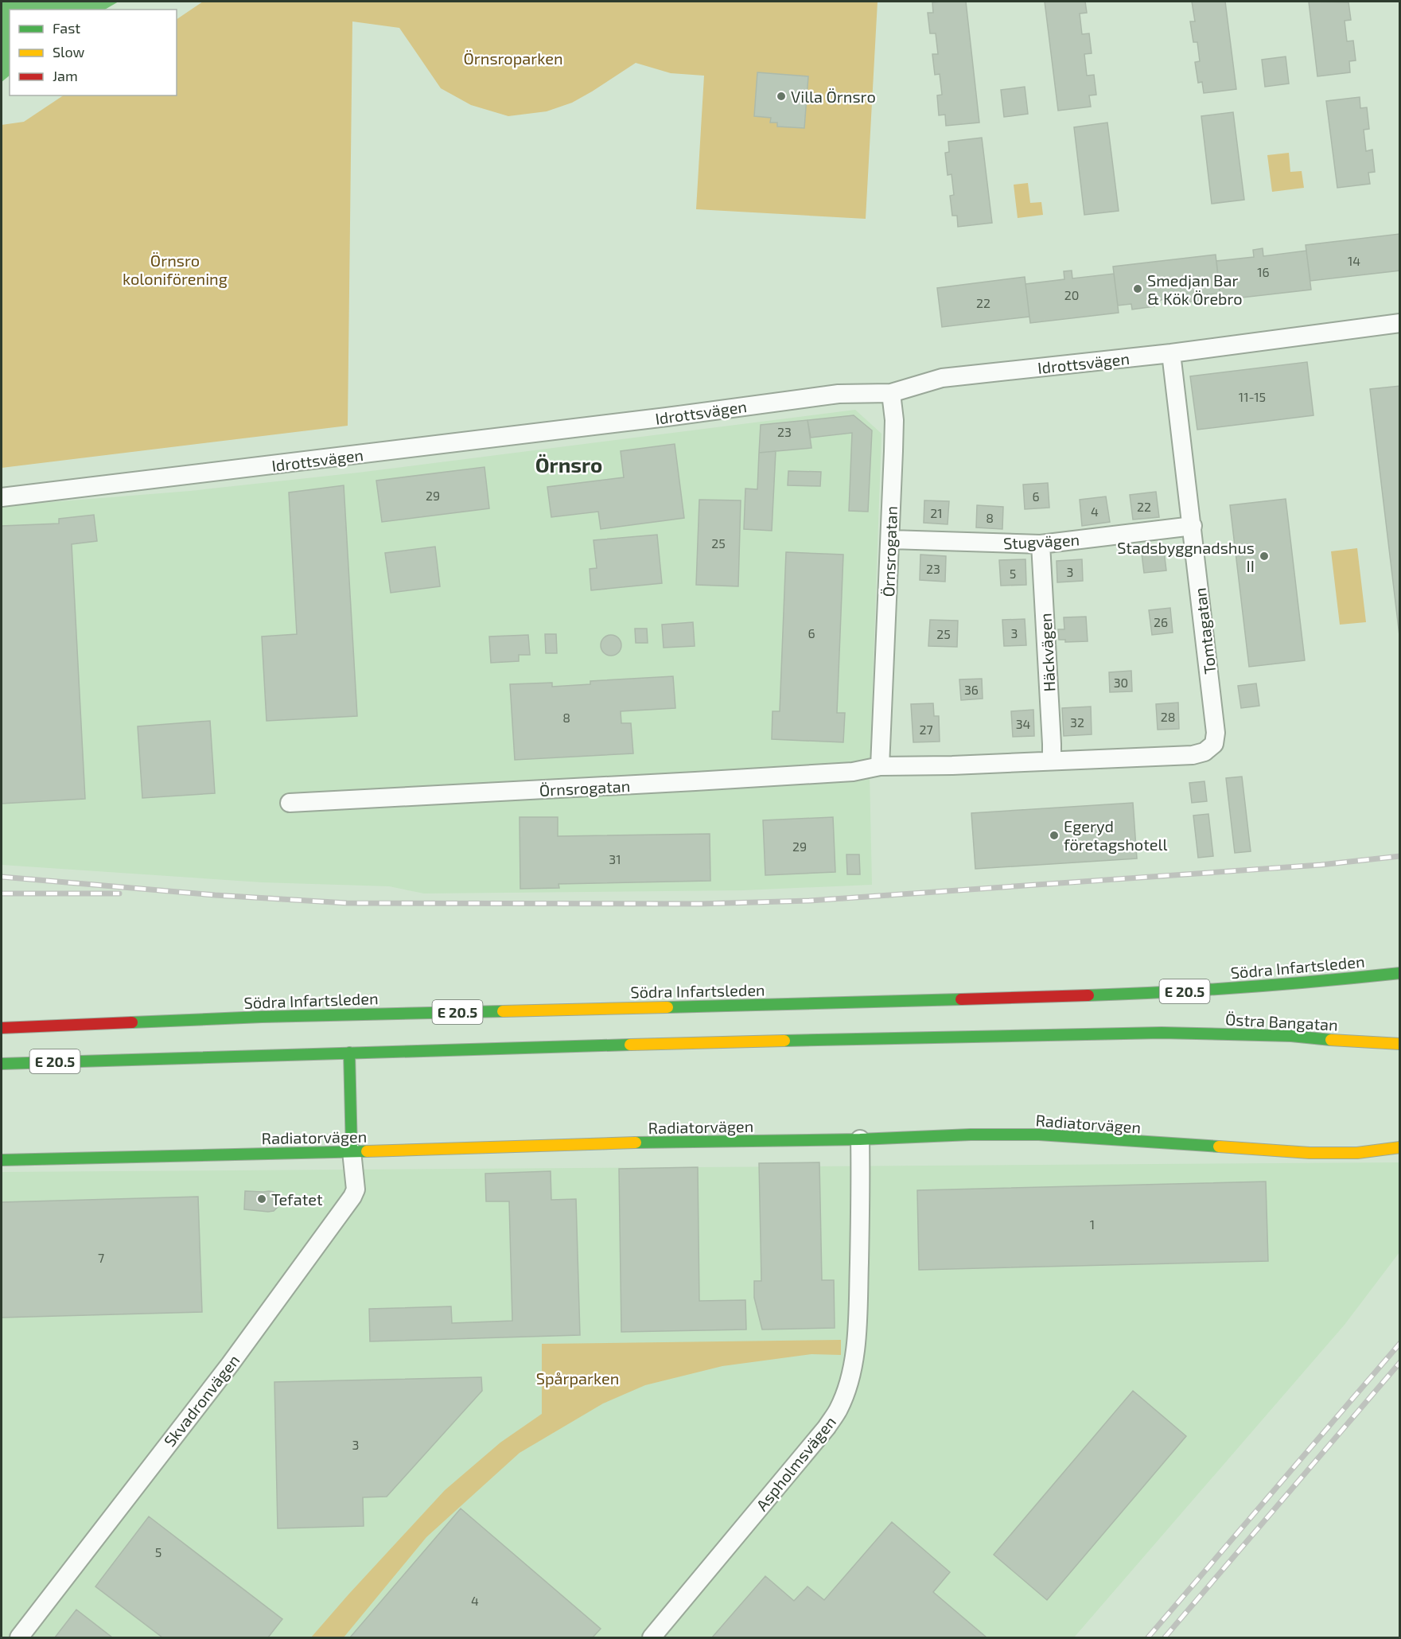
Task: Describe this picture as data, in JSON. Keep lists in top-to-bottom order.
{
  "streets": {
    "main road": [
      "Södra Infartsleden",
      "E 20.5",
      "Östra Bangatan",
      "Radiatorvägen"
    ],
    "street": [
      "Idrottsvägen",
      "Stugvägen",
      "Örnsrogatan",
      "Tomtagatan",
      "Häckvägen",
      "Skvadronvägen",
      "Aspholmsvägen"
    ]
  },
  "crossings": [
    ["Idrottsvägen", "Örnsrogatan"],
    ["Idrottsvägen", "Tomtagatan"],
    ["Stugvägen", "Örnsrogatan"],
    ["Stugvägen", "Tomtagatan"],
    ["Stugvägen", "Häckvägen"],
    ["Örnsrogatan", "Tomtagatan"],
    ["Örnsrogatan", "Häckvägen"],
    ["Tomtagatan", "Häckvägen"],
    ["E 20.5", "Östra Bangatan"],
    ["Radiatorvägen", "Skvadronvägen"],
    ["Radiatorvägen", "Aspholmsvägen"]
  ],
  "districts": ["Örnsro"],
  "parks": ["Örnsroparken", "Örnsro koloniförening", "Spårparken"],
  "places": [
    "Villa Örnsro",
    "Smedjan Bar & Kök Örebro",
    "Stadsbyggnadshus II",
    "Egeryd företagshotell",
    "Tefatet"
  ],
  "house_numbers": [
    "14",
    "16",
    "20",
    "22",
    "11-15",
    "23",
    "29",
    "6",
    "22",
    "4",
    "21",
    "8",
    "25",
    "23",
    "3",
    "5",
    "26",
    "6",
    "3",
    "25",
    "30",
    "36",
    "28",
    "8",
    "32",
    "34",
    "27",
    "29",
    "31",
    "1",
    "7",
    "3",
    "5",
    "4"
  ],
  "legend": ["Fast", "Slow", "Jam"]
}
